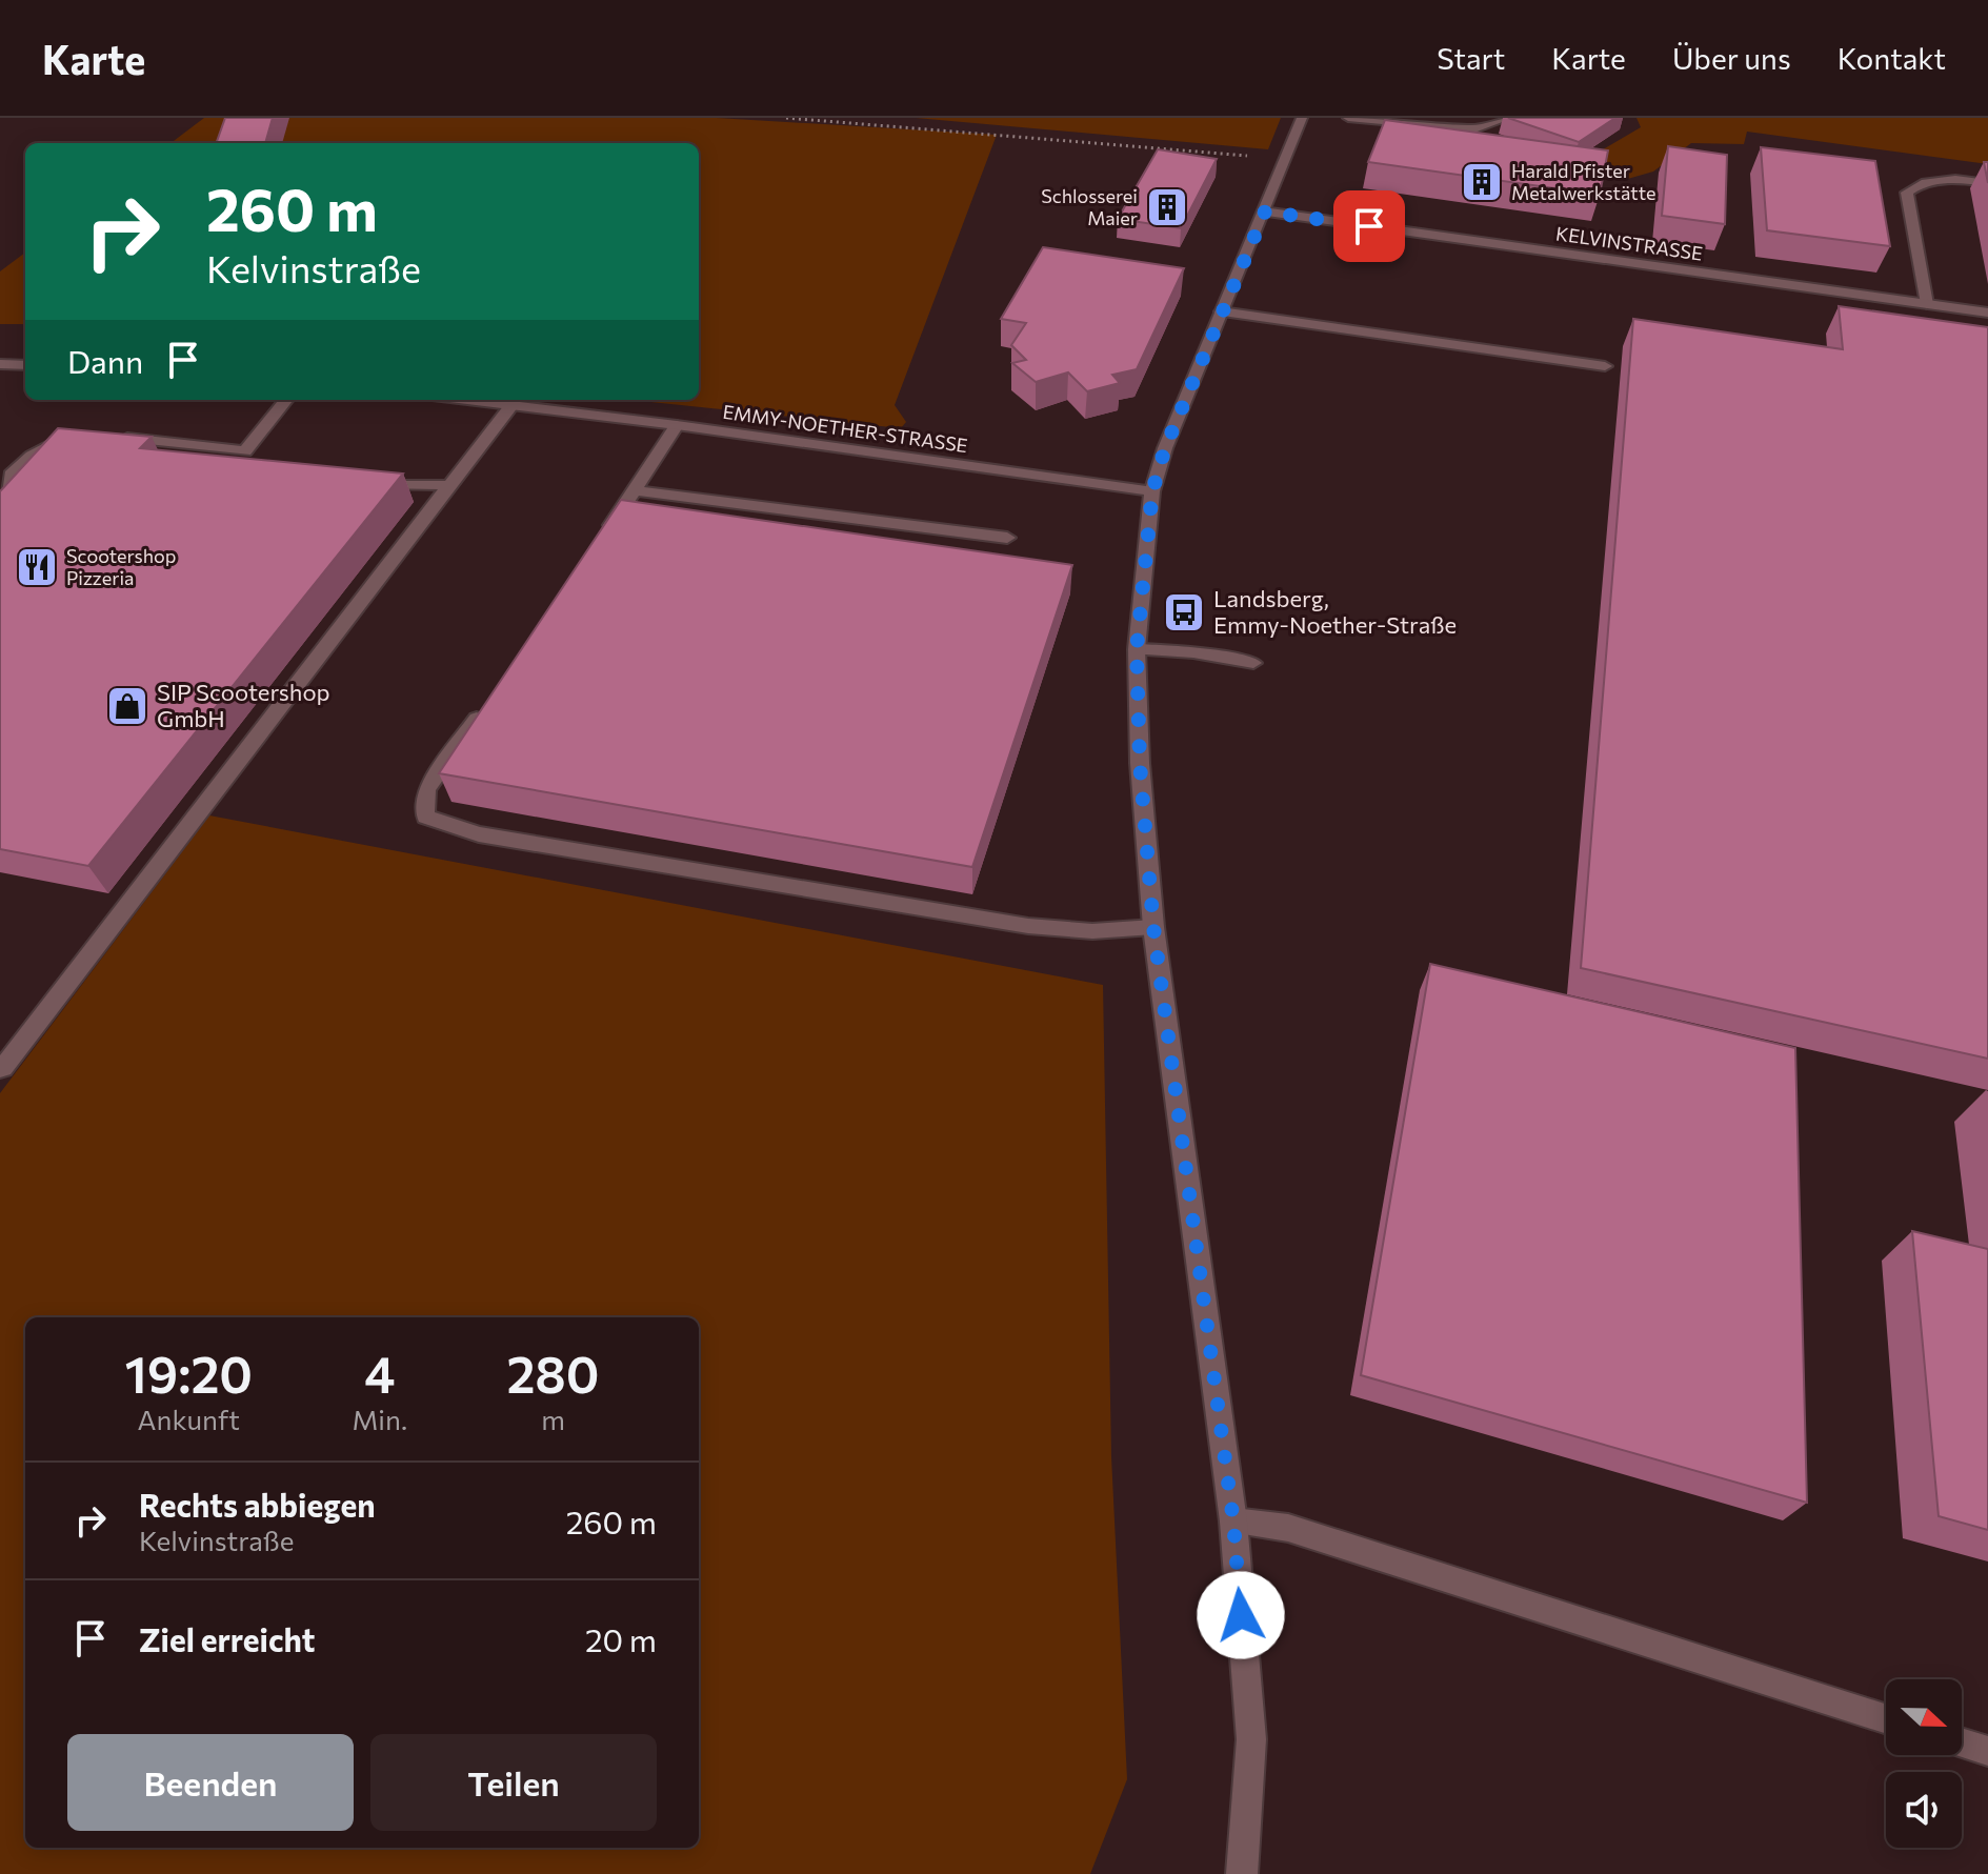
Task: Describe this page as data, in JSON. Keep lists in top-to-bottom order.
{
  "streets": {
    "street": ["KELVINSTRASSE", "EMMY-NOETHER-STRASSE"]
  },
  "places": {
    "building": ["Harald Pfister Metalwerkstätte", "Schlosserei Maier"],
    "restaurant": ["Scootershop Pizzeria"],
    "bus stop": ["Landsberg, Emmy-Noether-Straße"],
    "shop": ["SIP Scootershop GmbH"]
  },
  "north": "right",
  "page": {
    "header": "Karte",
    "nav": [
      "Start",
      "Karte",
      "Über uns",
      "Kontakt"
    ],
    "turn": ["260 m", "Kelvinstraße"],
    "then": "Dann",
    "eta": [
      "19:20",
      "Ankunft",
      "4",
      "Min.",
      "280",
      "m"
    ],
    "list": [
      {
        "name": "Rechts abbiegen",
        "note": "Kelvinstraße",
        "value": "260 m"
      },
      {
        "name": "Ziel erreicht",
        "value": "20 m"
      }
    ],
    "buttons": ["Beenden", "Teilen"]
  }
}
